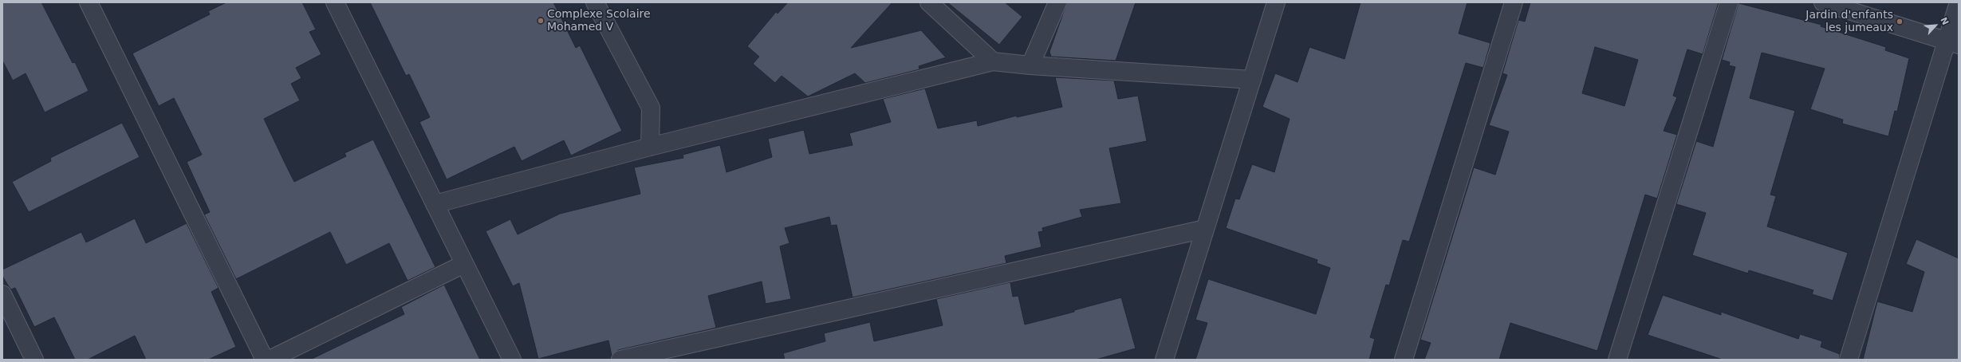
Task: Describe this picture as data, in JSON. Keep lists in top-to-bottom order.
{
  "places": ["Complexe Scolaire Mohamed V", "Jardin d'enfants les jumeaux"],
  "north": "top right"
}
